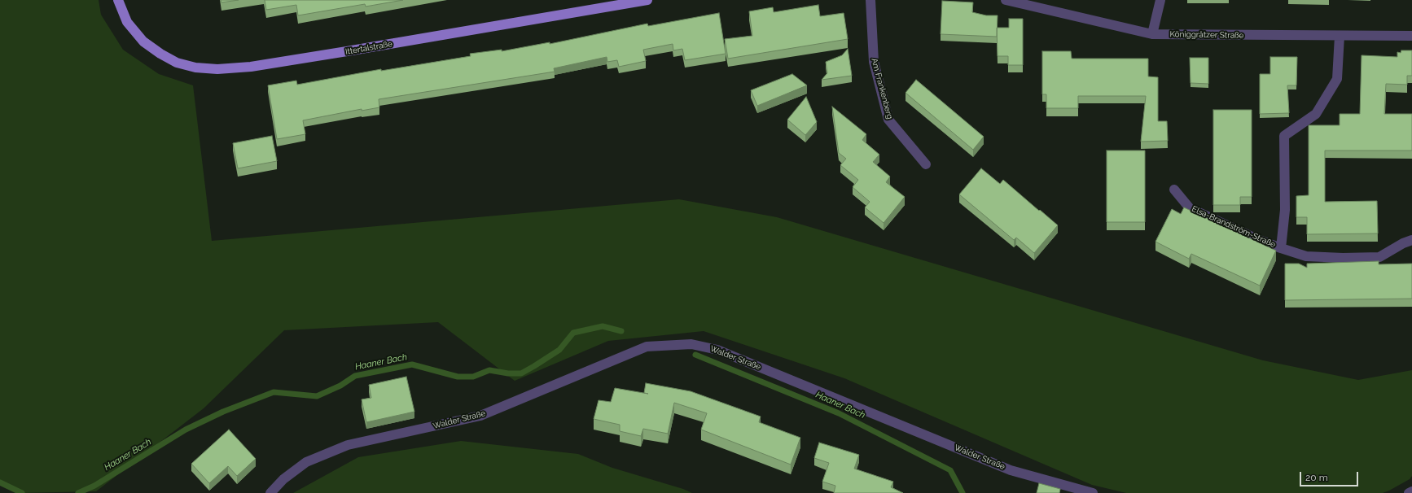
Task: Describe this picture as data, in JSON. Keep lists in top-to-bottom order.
{
  "streets": {
    "main road": ["Ittertalstraße"],
    "street": [
      "Königgrätzer Straße",
      "Am Frankenberg",
      "Elsa-Brandström-Straße",
      "Walder Straße"
    ]
  },
  "crossings": [
    ["Königgrätzer Straße", "Elsa-Brandström-Straße"]
  ],
  "water": ["Haaner Bach"],
  "scale_bar": "20 m"
}
